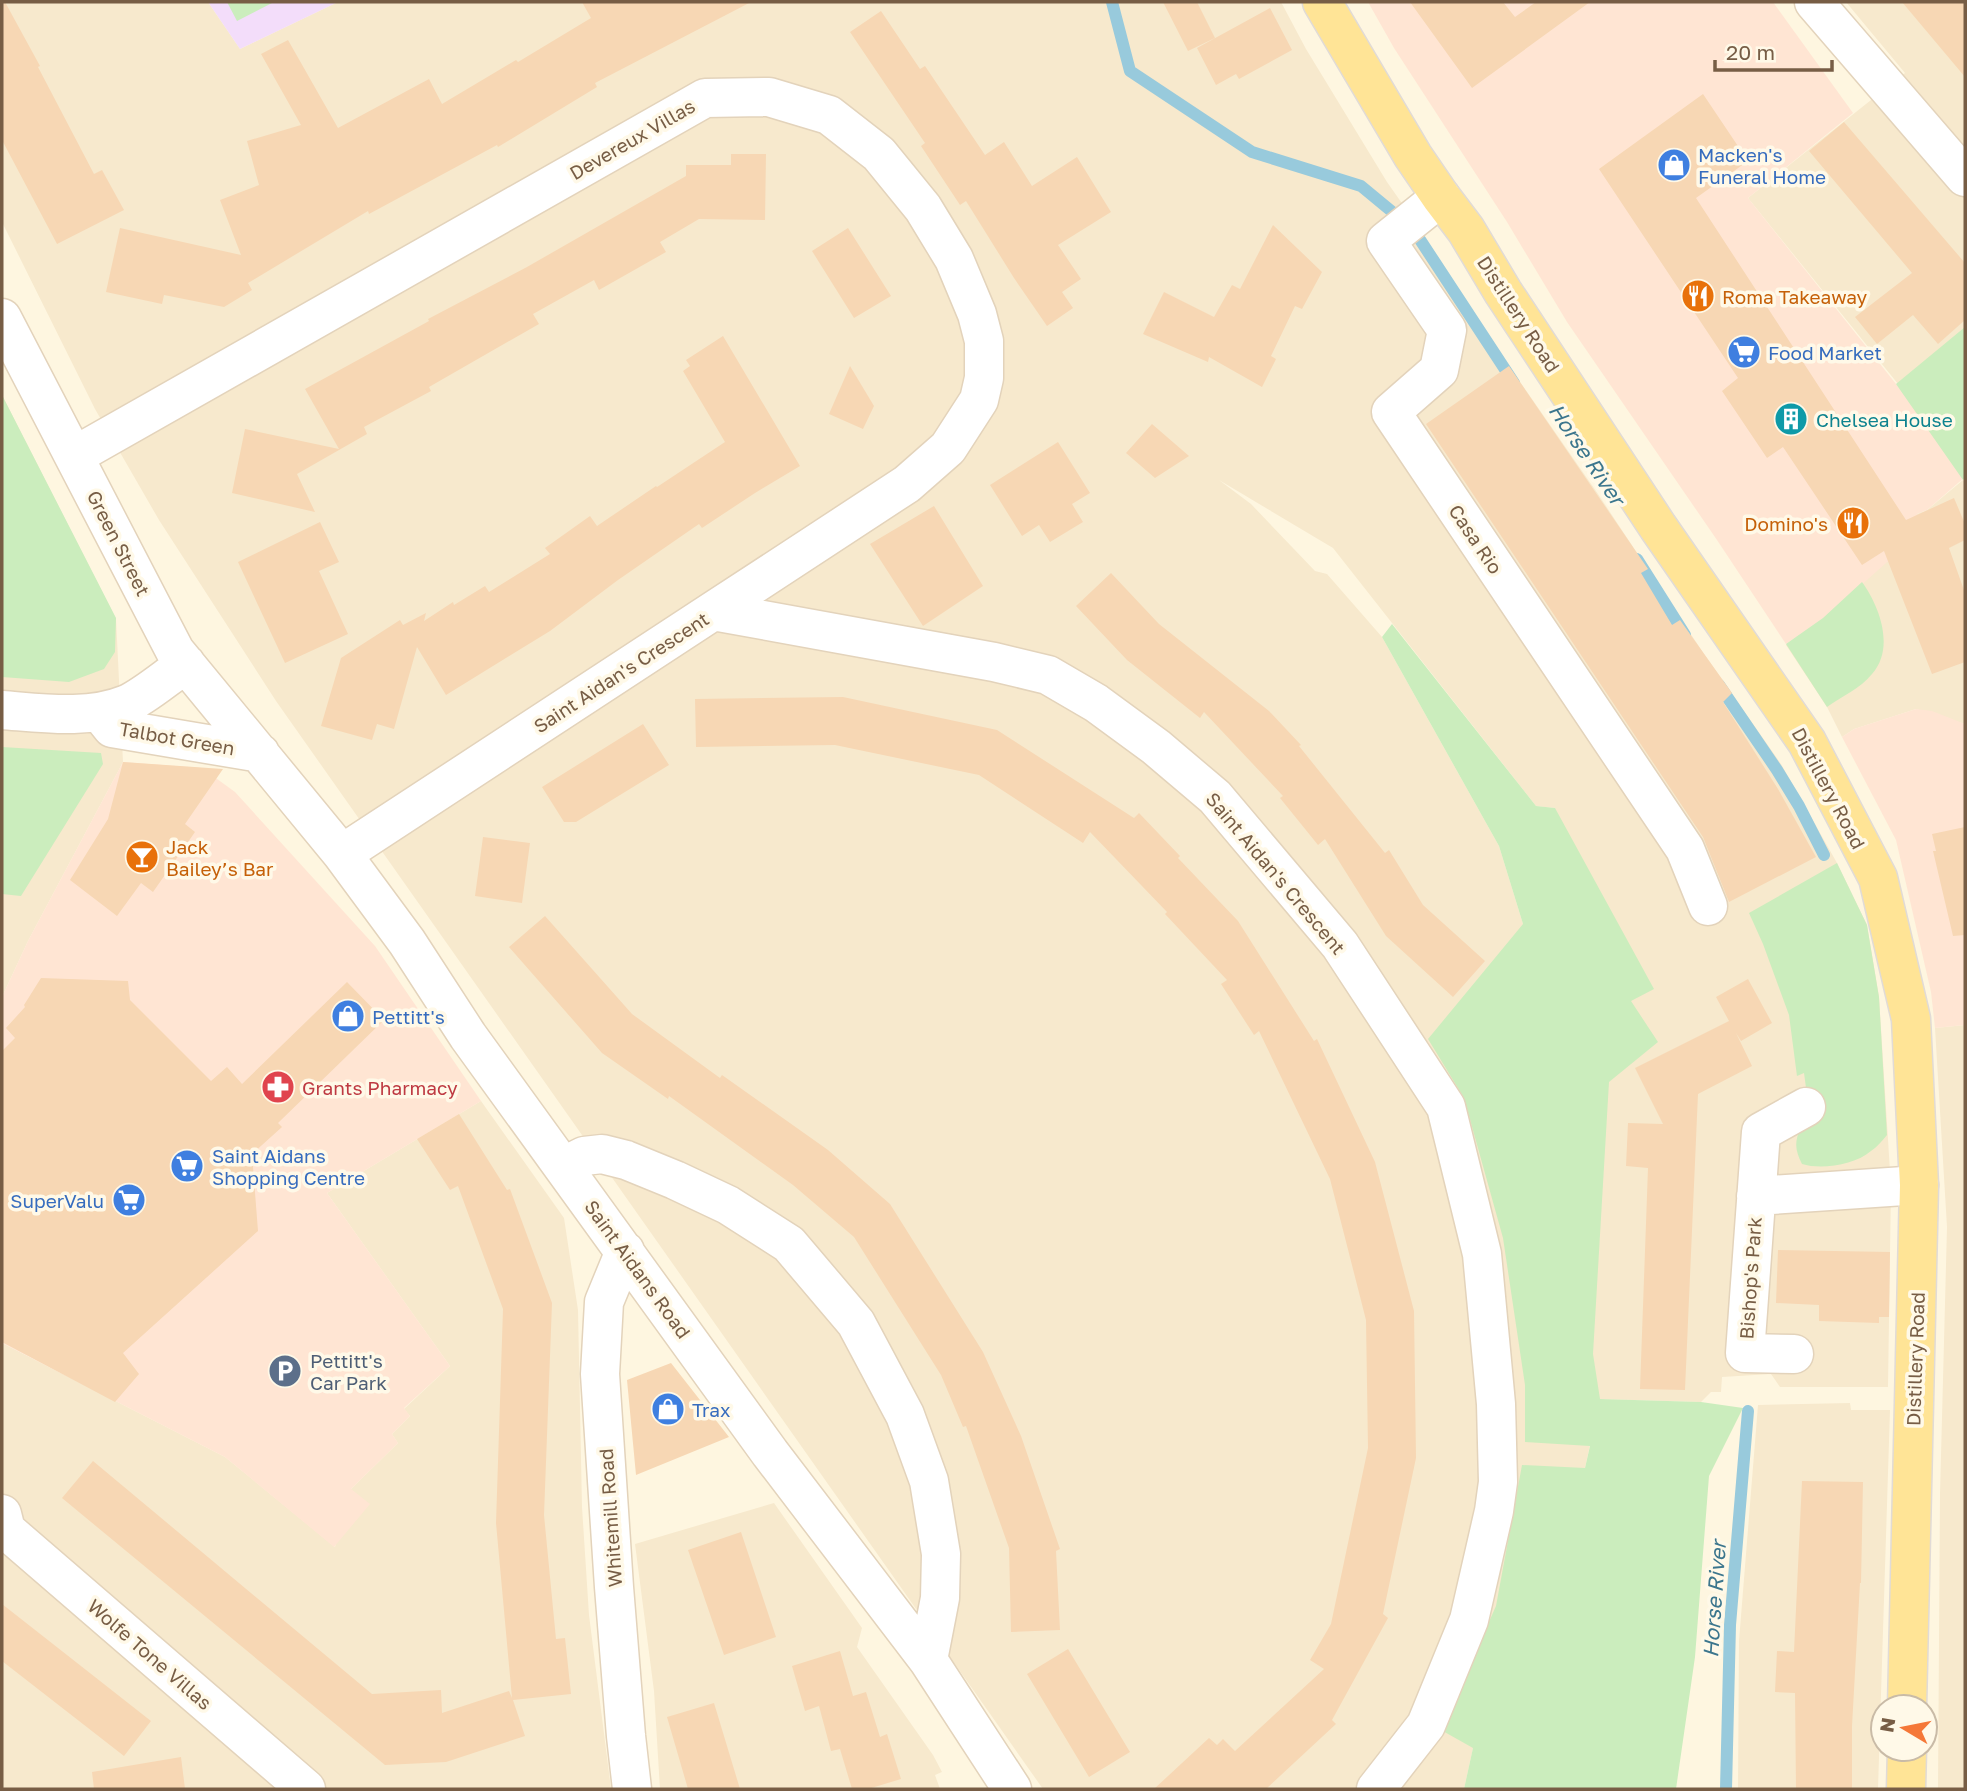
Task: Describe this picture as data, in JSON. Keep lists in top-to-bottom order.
{
  "streets": {
    "main road": ["Distillery Road"],
    "street": [
      "Devereux Villas",
      "Casa Rio",
      "Green Street",
      "Saint Aidan's Crescent",
      "Talbot Green",
      "Saint Aidans Road",
      "Bishop's Park",
      "Whitemill Road",
      "Wolfe Tone Villas"
    ]
  },
  "crossings": [
    ["Devereux Villas", "Green Street"],
    ["Devereux Villas", "Saint Aidan's Crescent"],
    ["Distillery Road", "Casa Rio"],
    ["Distillery Road", "Bishop's Park"],
    ["Green Street", "Talbot Green"],
    ["Green Street", "Saint Aidans Road"],
    ["Saint Aidan's Crescent", "Saint Aidans Road"],
    ["Talbot Green", "Saint Aidans Road"],
    ["Saint Aidans Road", "Whitemill Road"]
  ],
  "water": ["Horse River"],
  "places": {
    "shop": ["Macken's Funeral Home", "Pettitt's", "Trax"],
    "restaurant": ["Roma Takeaway", "Domino's"],
    "supermarket": ["Food Market", "Saint Aidans Shopping Centre", "SuperValu"],
    "building": ["Chelsea House"],
    "bar": ["Jack Bailey’s Bar"],
    "pharmacy": ["Grants Pharmacy"],
    "parking": ["Pettitt's Car Park"]
  },
  "scale_bar": "20 m",
  "north": "left"
}
